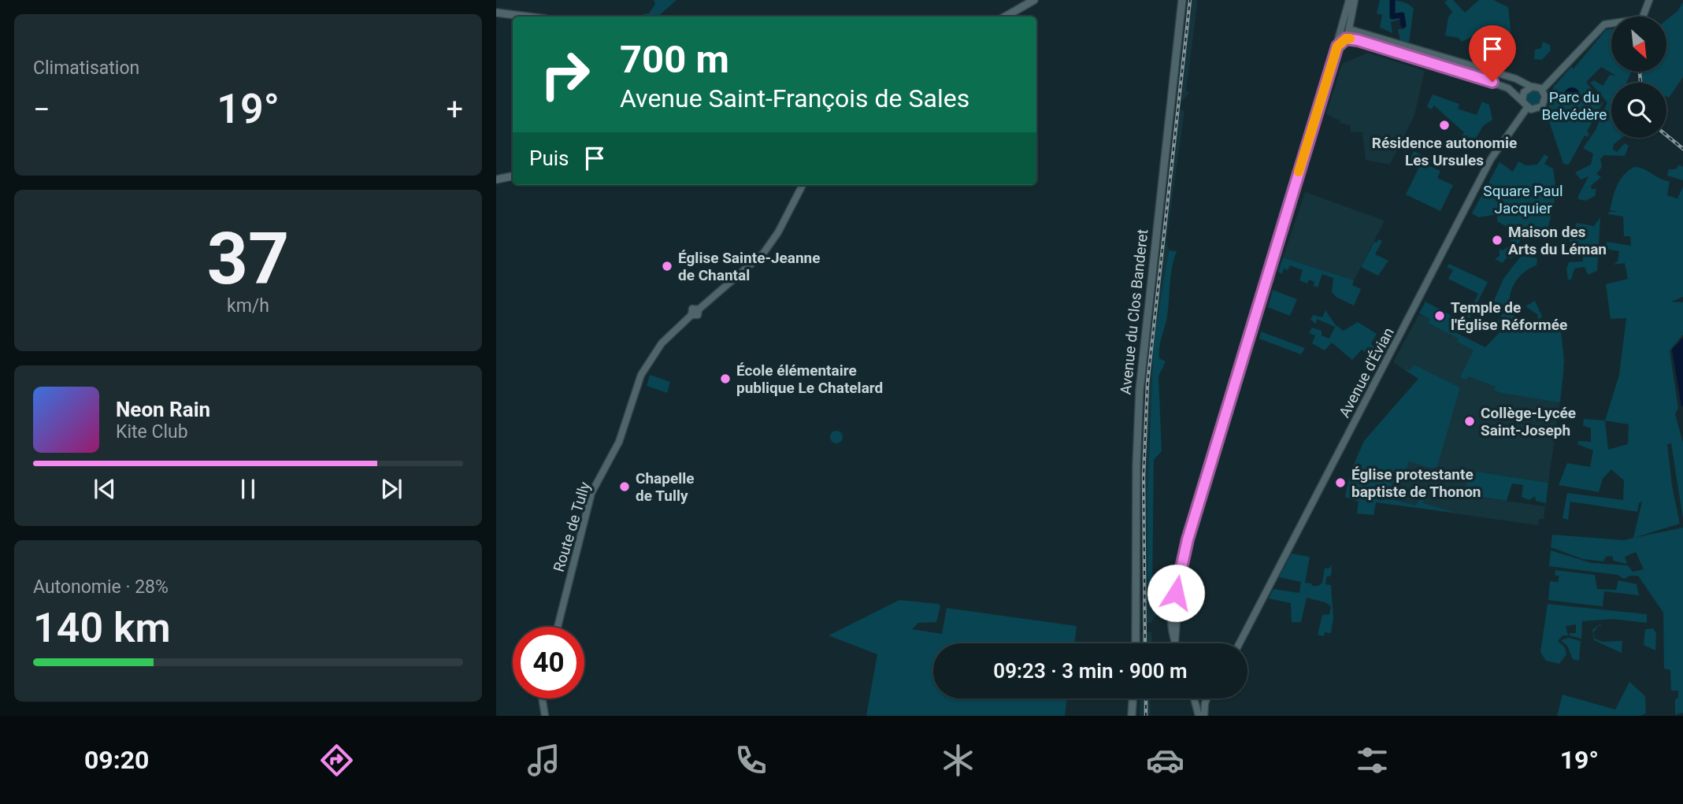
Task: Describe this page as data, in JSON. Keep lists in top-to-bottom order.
{
  "streets": {
    "main road": ["Avenue du Clos Banderet"],
    "street": ["Avenue d'Évian", "Route de Tully"]
  },
  "parks": ["Parc du Belvédère", "Square Paul Jacquier"],
  "places": [
    "Résidence autonomie Les Ursules",
    "Maison des Arts du Léman",
    "Église Sainte-Jeanne de Chantal",
    "Temple de l'Église Réformée",
    "École élémentaire publique Le Chatelard",
    "Collège-Lycée Saint-Joseph",
    "Église protestante baptiste de Thonon",
    "Chapelle de Tully"
  ],
  "north": "bottom right",
  "page": {
    "tile": [
      "Climatisation",
      ["37", "km/h"],
      ["Autonomie · 28%", "140 km"]
    ],
    "turn": ["700 m", "Avenue Saint-François de Sales"],
    "heat": ["−", "19°", "+"],
    "then": "Puis",
    "song": ["Neon Rain", "Kite Club"],
    "limit": "40",
    "trip": "09:23 · 3 min · 900 m",
    "tabs": ["09:20", "19°"]
  }
}
